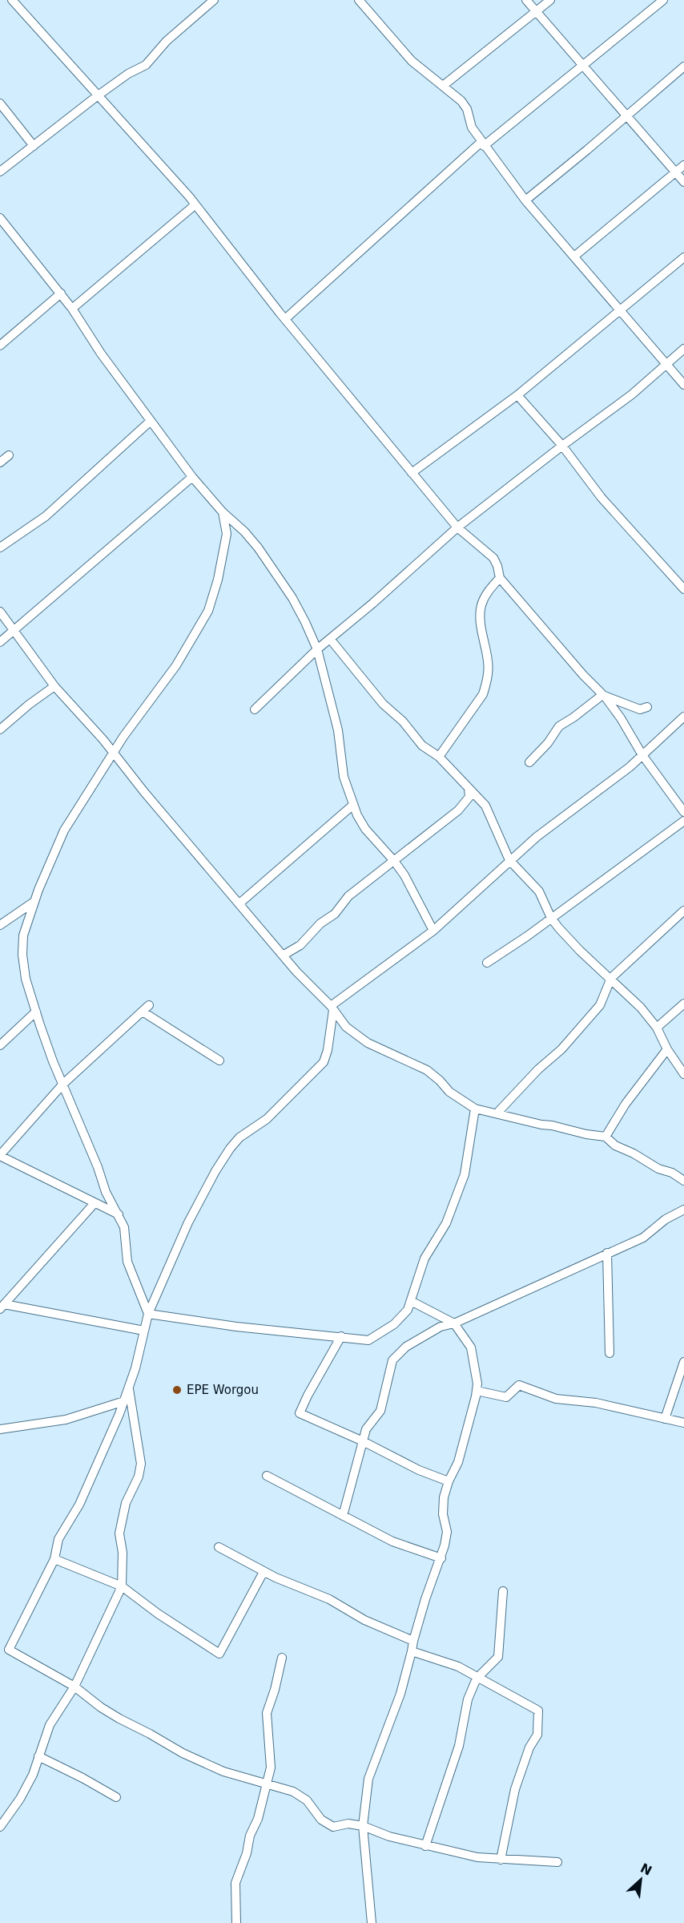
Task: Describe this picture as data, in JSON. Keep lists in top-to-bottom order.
{
  "places": ["EPE Worgou"],
  "north": "top right"
}
